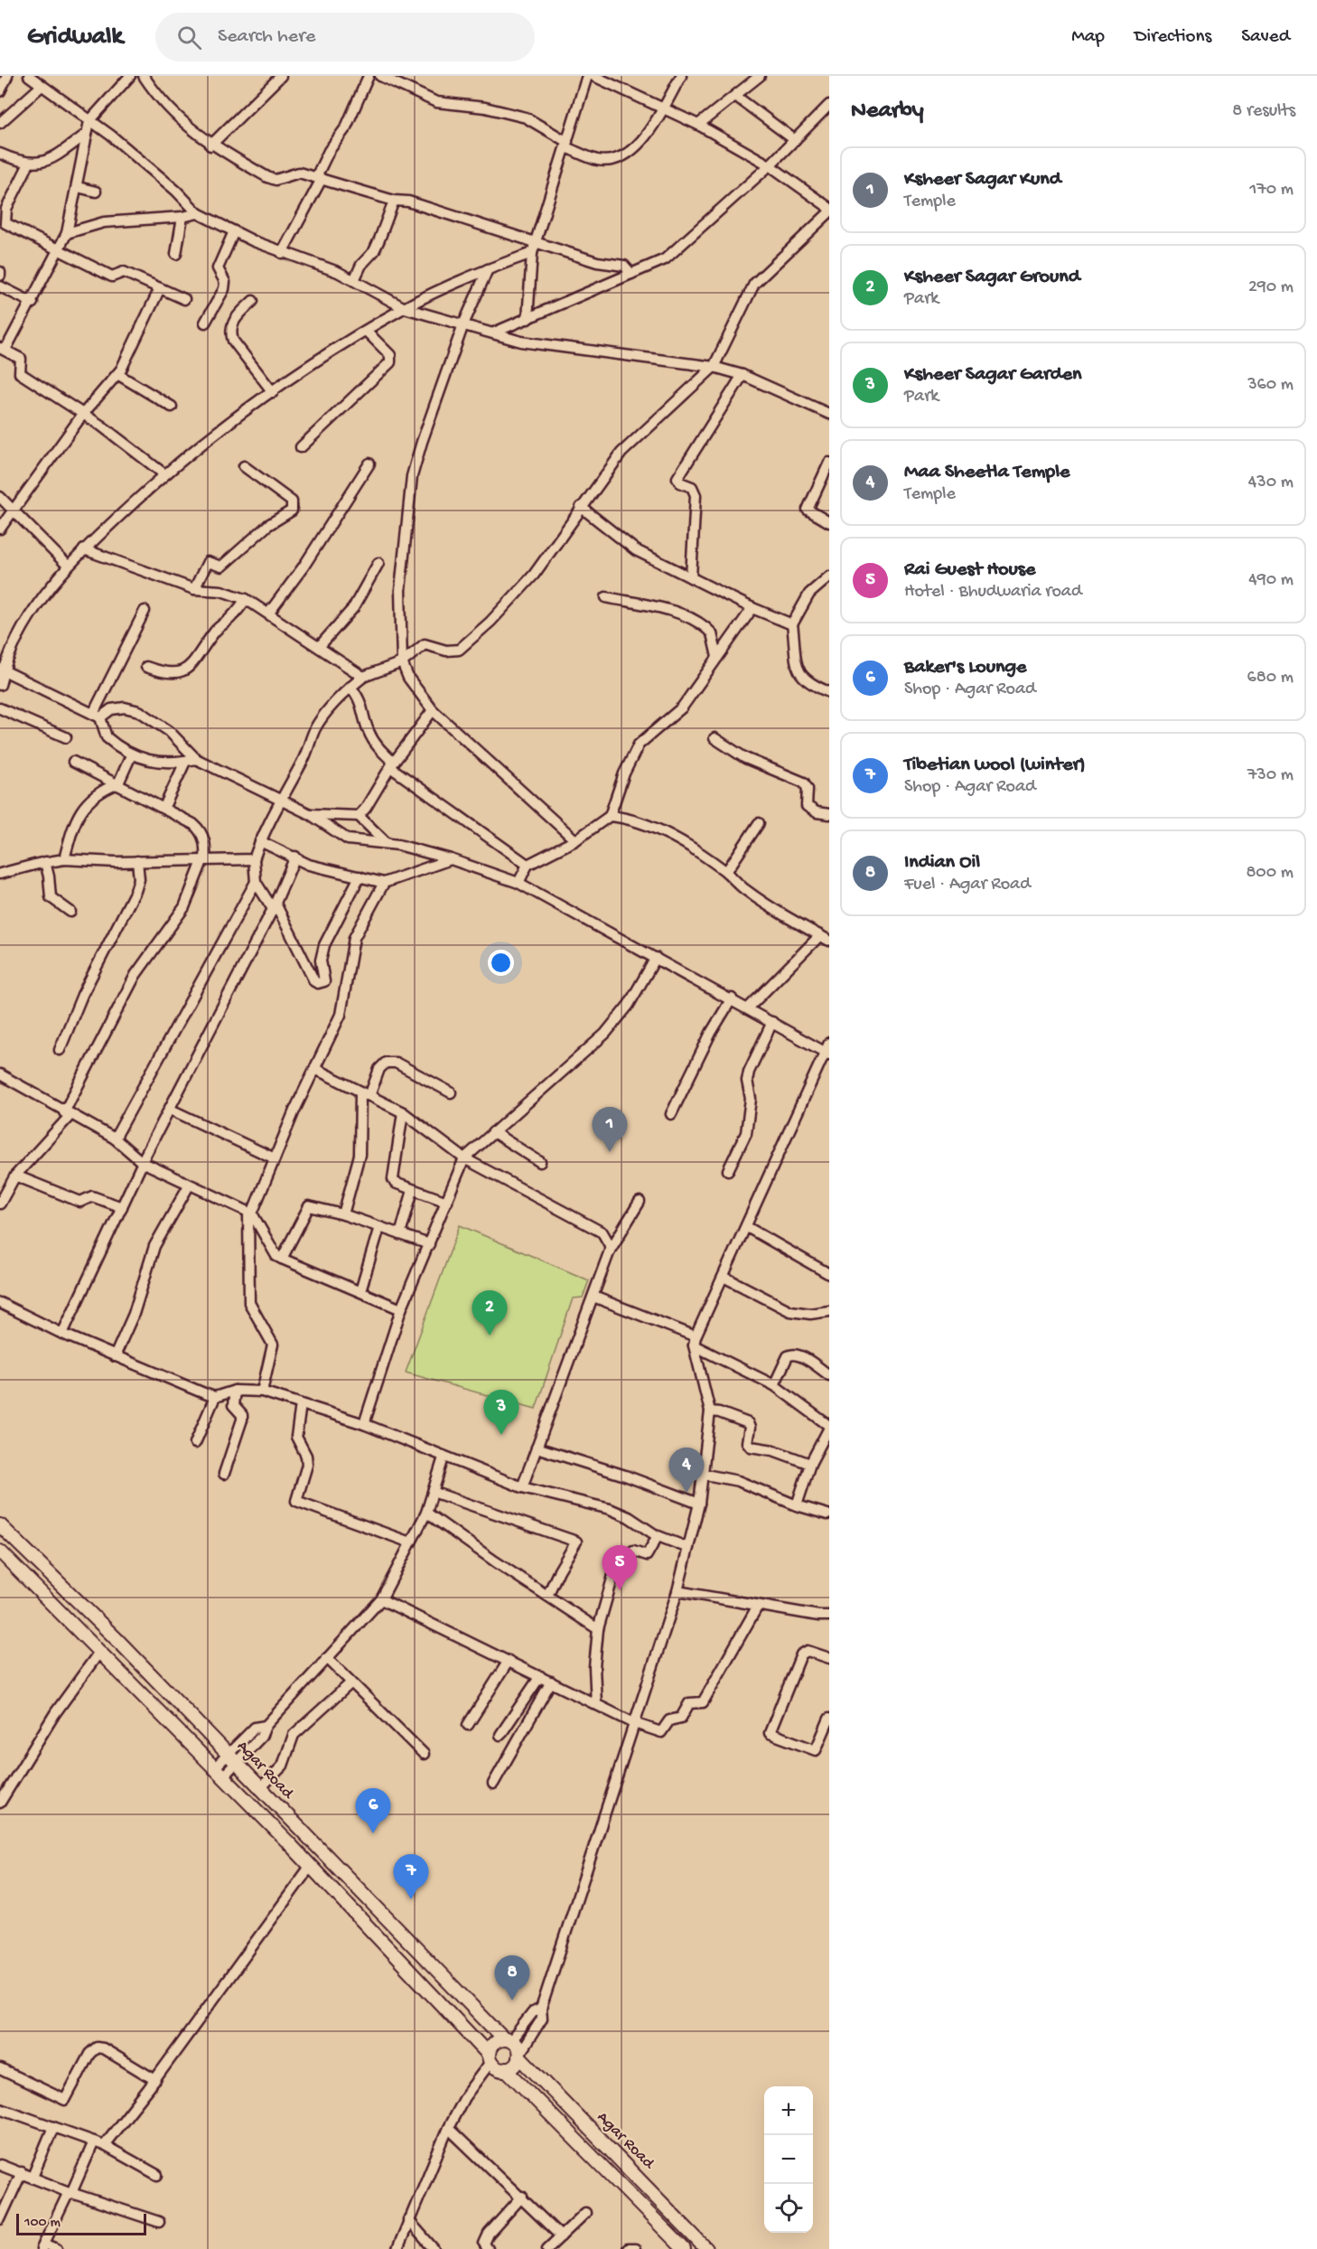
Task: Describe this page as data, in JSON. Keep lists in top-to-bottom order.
{
  "streets": {
    "main road": ["Agar Road"]
  },
  "scale_bar": "100 m",
  "page": {
    "header": "Gridwalk",
    "search": "Search here",
    "nav": ["Map", "Directions", "Saved"],
    "heading": ["Nearby", "8 results"],
    "list": [
      {
        "mark": "1",
        "name": "Ksheer Sagar Kund",
        "note": "Temple",
        "value": "170 m"
      },
      {
        "mark": "2",
        "name": "Ksheer Sagar Ground",
        "note": "Park",
        "value": "290 m"
      },
      {
        "mark": "3",
        "name": "Ksheer Sagar Garden",
        "note": "Park",
        "value": "360 m"
      },
      {
        "mark": "4",
        "name": "Maa Sheetla Temple",
        "note": "Temple",
        "value": "430 m"
      },
      {
        "mark": "5",
        "name": "Rai Guest House",
        "note": "Hotel · Bhudwaria road",
        "value": "490 m"
      },
      {
        "mark": "6",
        "name": "Baker's Lounge",
        "note": "Shop · Agar Road",
        "value": "680 m"
      },
      {
        "mark": "7",
        "name": "Tibetian wool (winter)",
        "note": "Shop · Agar Road",
        "value": "730 m"
      },
      {
        "mark": "8",
        "name": "Indian Oil",
        "note": "Fuel · Agar Road",
        "value": "800 m"
      }
    ],
    "pins": [
      "1",
      "2",
      "3",
      "4",
      "5",
      "6",
      "7",
      "8"
    ],
    "map_buttons": ["+", "−"],
    "scale": "100 m"
  }
}
